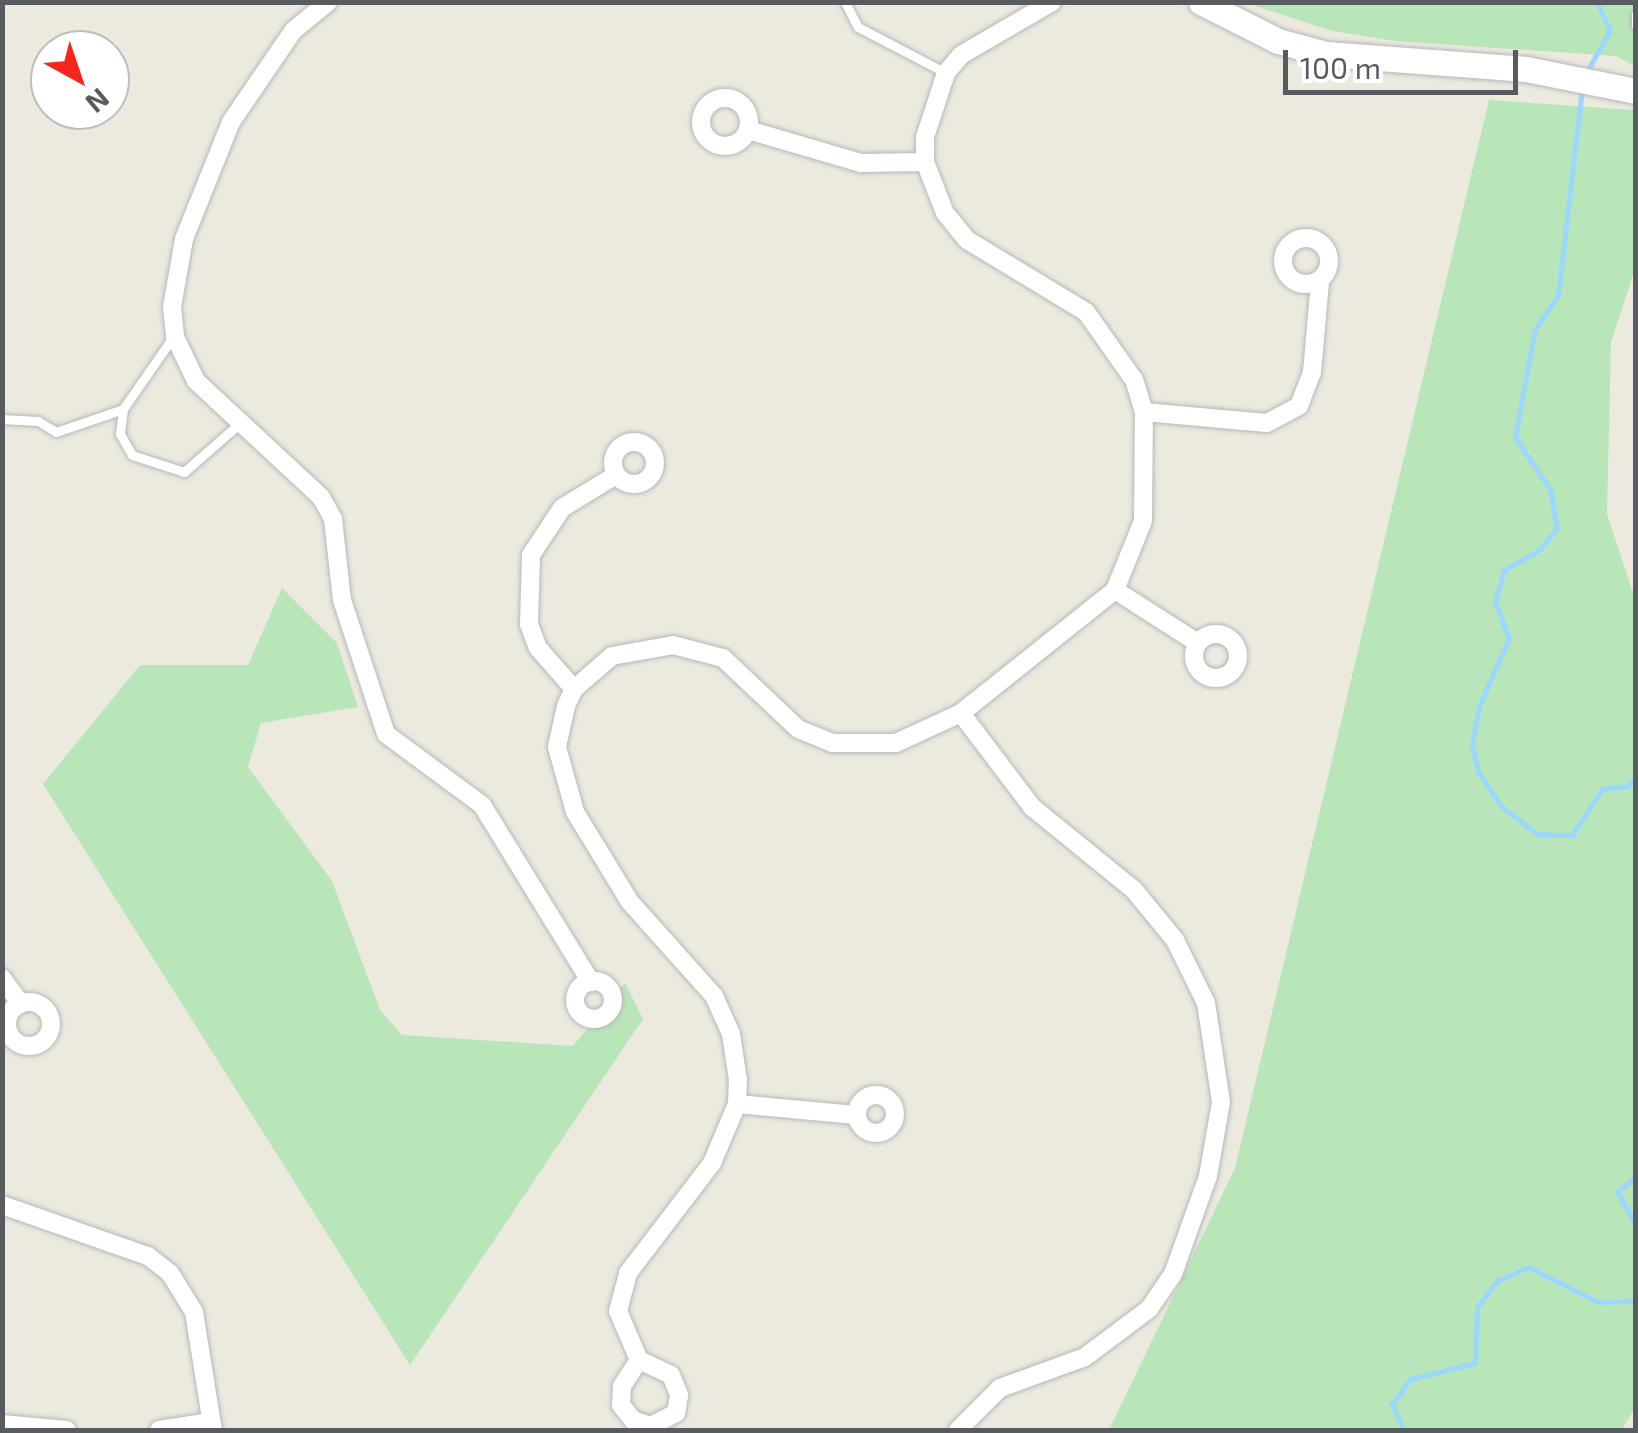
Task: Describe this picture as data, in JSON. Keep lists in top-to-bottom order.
{
  "scale_bar": "100 m",
  "north": "bottom right"
}
